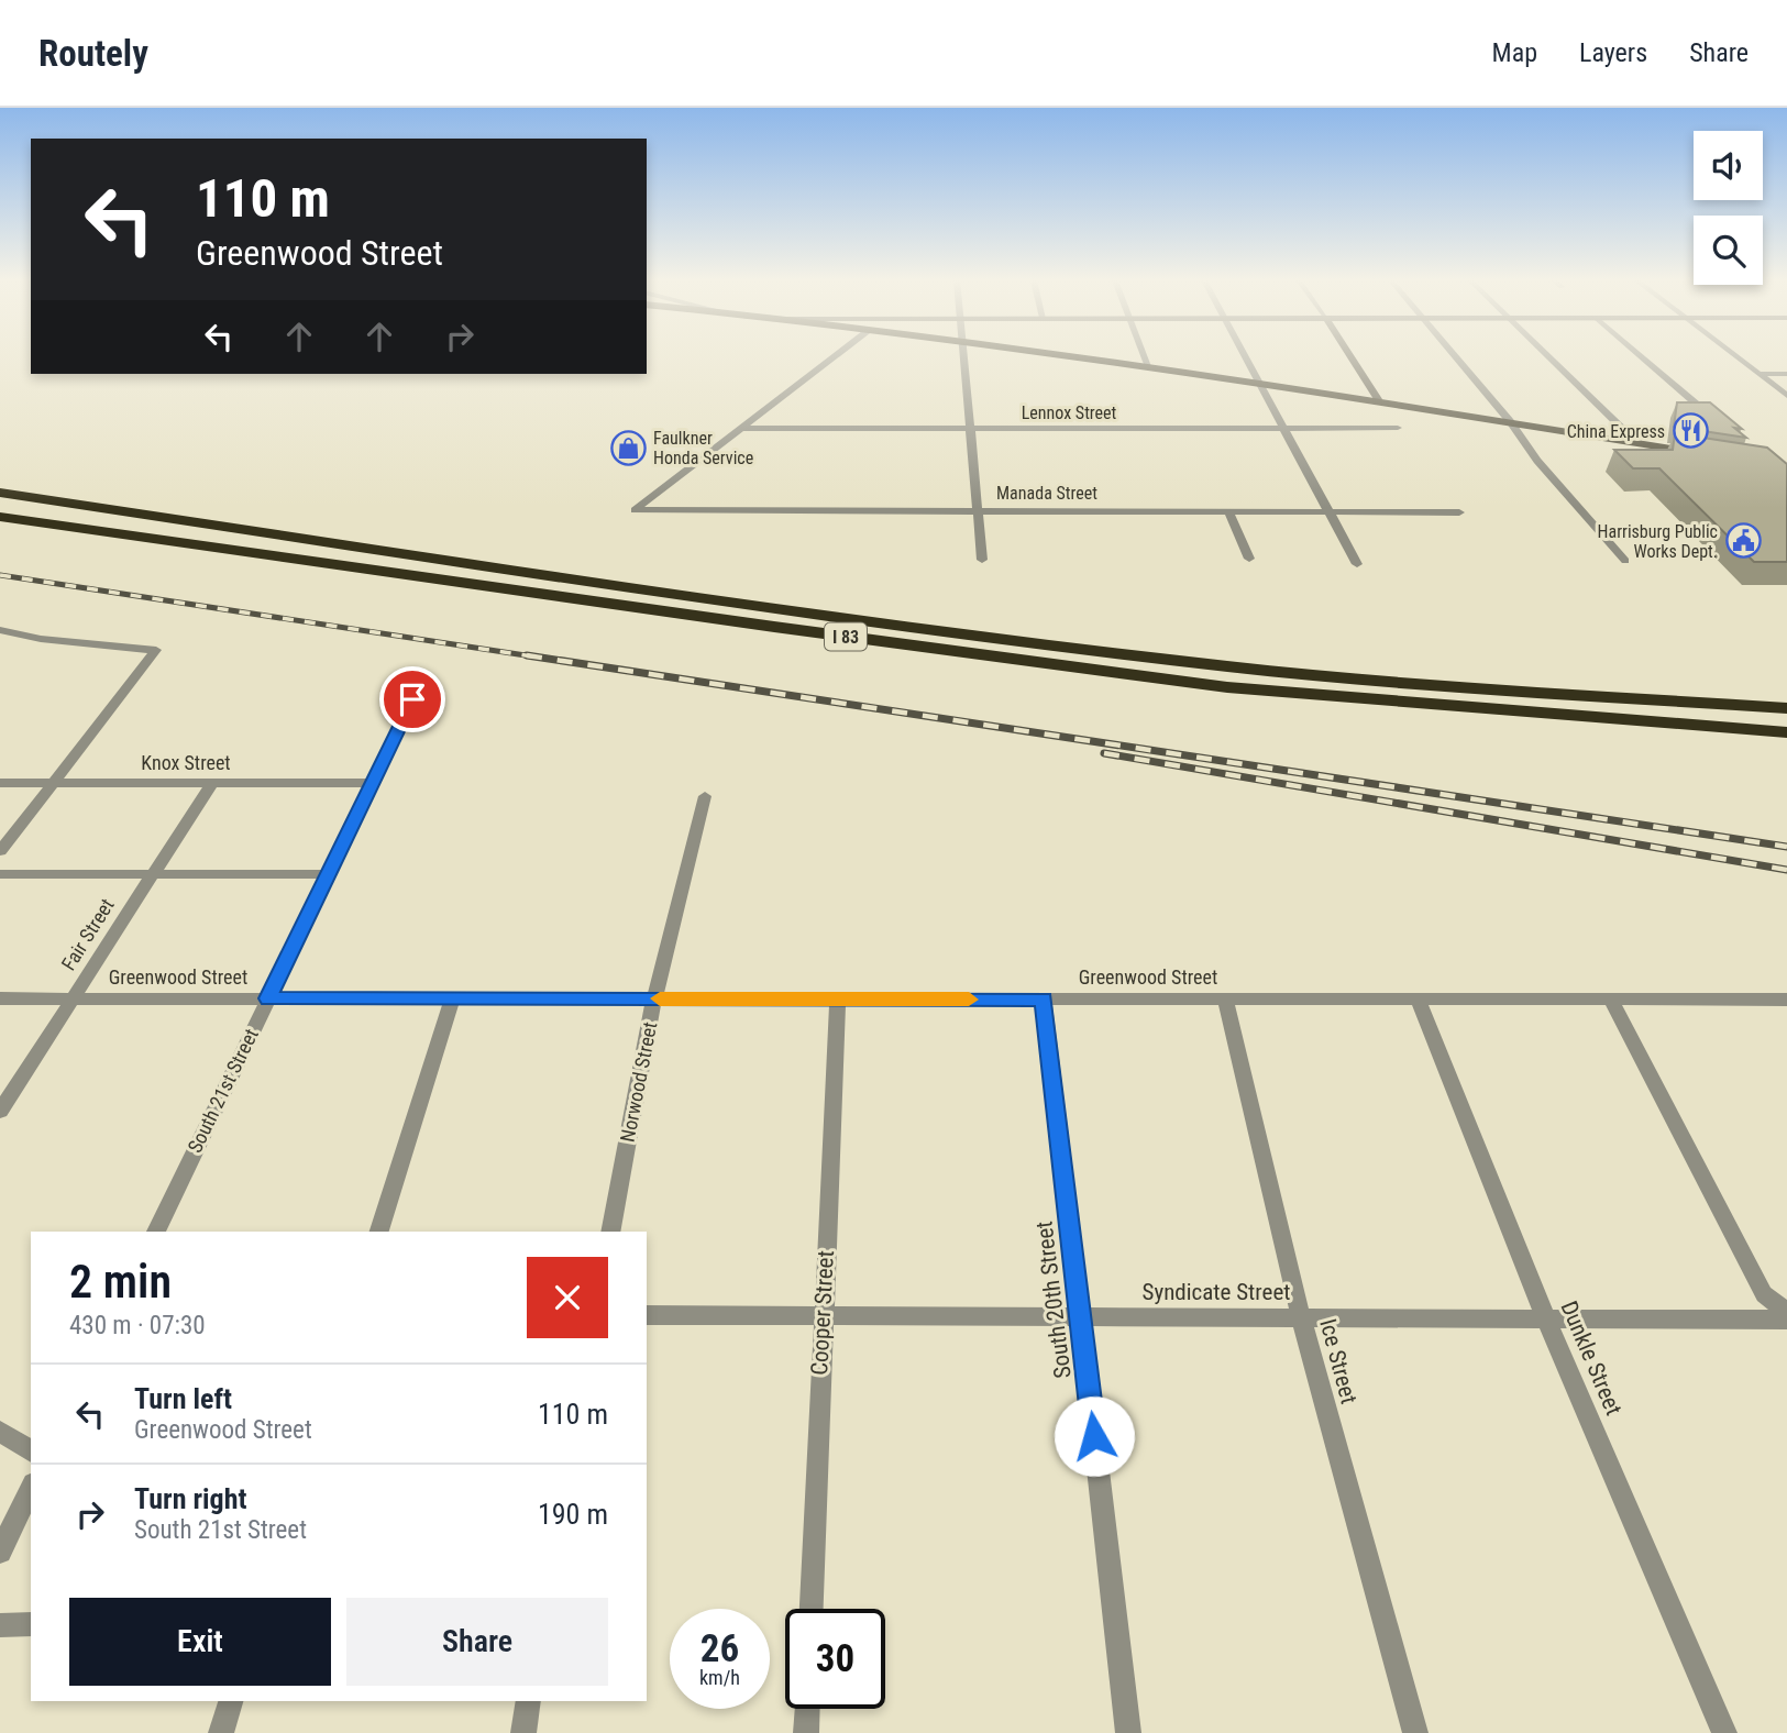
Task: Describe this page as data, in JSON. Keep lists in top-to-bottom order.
{
  "streets": {
    "highway": ["I 83"],
    "street": [
      "Lennox Street",
      "Manada Street",
      "Knox Street",
      "Fair Street",
      "Greenwood Street",
      "Norwood Street",
      "South 21st Street",
      "Syndicate Street",
      "South 20th Street",
      "Cooper Street",
      "Dunkle Street",
      "Ice Street"
    ]
  },
  "crossings": [
    ["Lennox Street", "Manada Street"],
    ["Knox Street", "Fair Street"],
    ["Knox Street", "South 21st Street"],
    ["Fair Street", "Greenwood Street"],
    ["Greenwood Street", "Norwood Street"],
    ["Greenwood Street", "South 21st Street"],
    ["Greenwood Street", "South 20th Street"],
    ["Greenwood Street", "Cooper Street"],
    ["Greenwood Street", "Dunkle Street"],
    ["Greenwood Street", "Ice Street"],
    ["Syndicate Street", "South 20th Street"],
    ["Syndicate Street", "Cooper Street"],
    ["Syndicate Street", "Dunkle Street"],
    ["Syndicate Street", "Ice Street"]
  ],
  "places": {
    "restaurant": ["China Express"],
    "shop": ["Faulkner Honda Service"],
    "public building": ["Harrisburg Public Works Dept."]
  },
  "page": {
    "header": "Routely",
    "nav": ["Map", "Layers", "Share"],
    "turn": ["110 m", "Greenwood Street"],
    "heading": ["2 min", "430 m · 07:30"],
    "list": [
      {
        "name": "Turn left",
        "note": "Greenwood Street",
        "value": "110 m"
      },
      {
        "name": "Turn right",
        "note": "South 21st Street",
        "value": "190 m"
      }
    ],
    "buttons": ["Exit", "Share"],
    "speed": "26 km/h",
    "limit": "30"
  }
}
